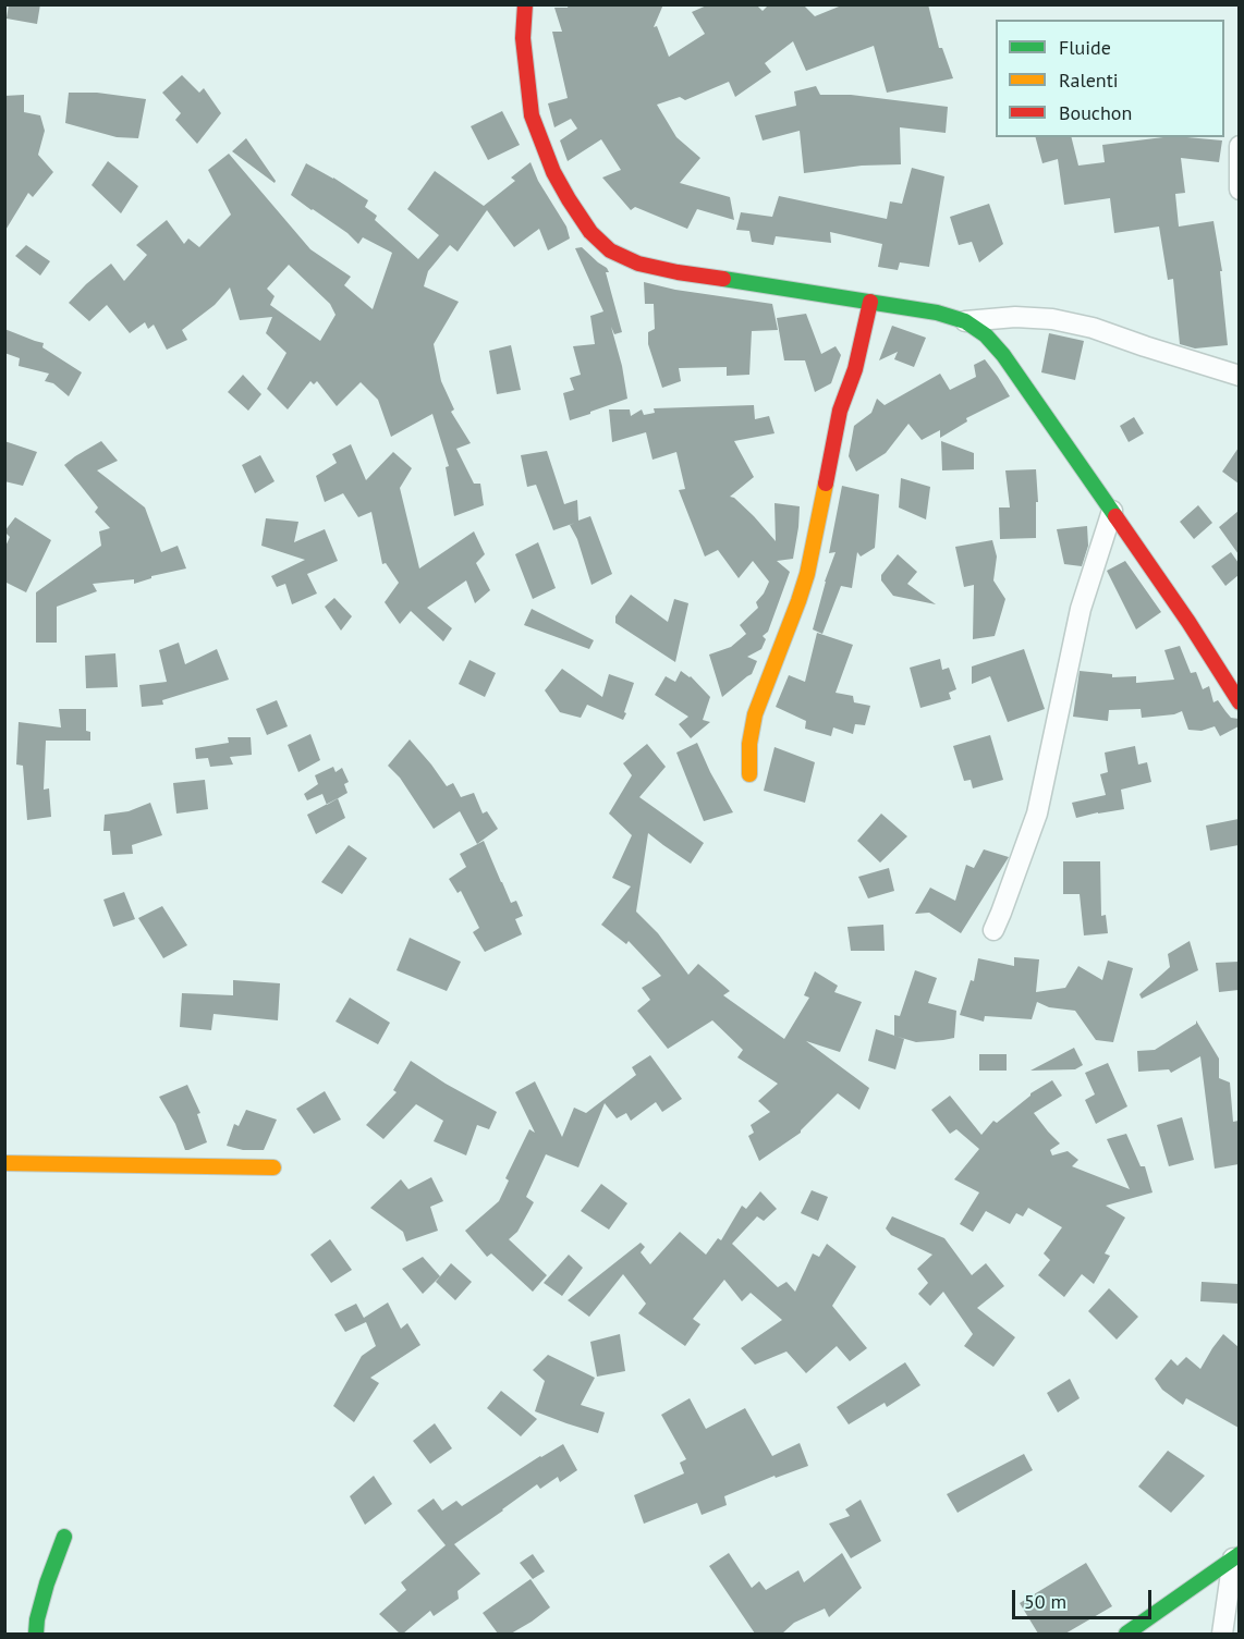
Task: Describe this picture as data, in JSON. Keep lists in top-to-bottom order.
{
  "legend": ["Fluide", "Ralenti", "Bouchon"],
  "scale_bar": "50 m"
}
